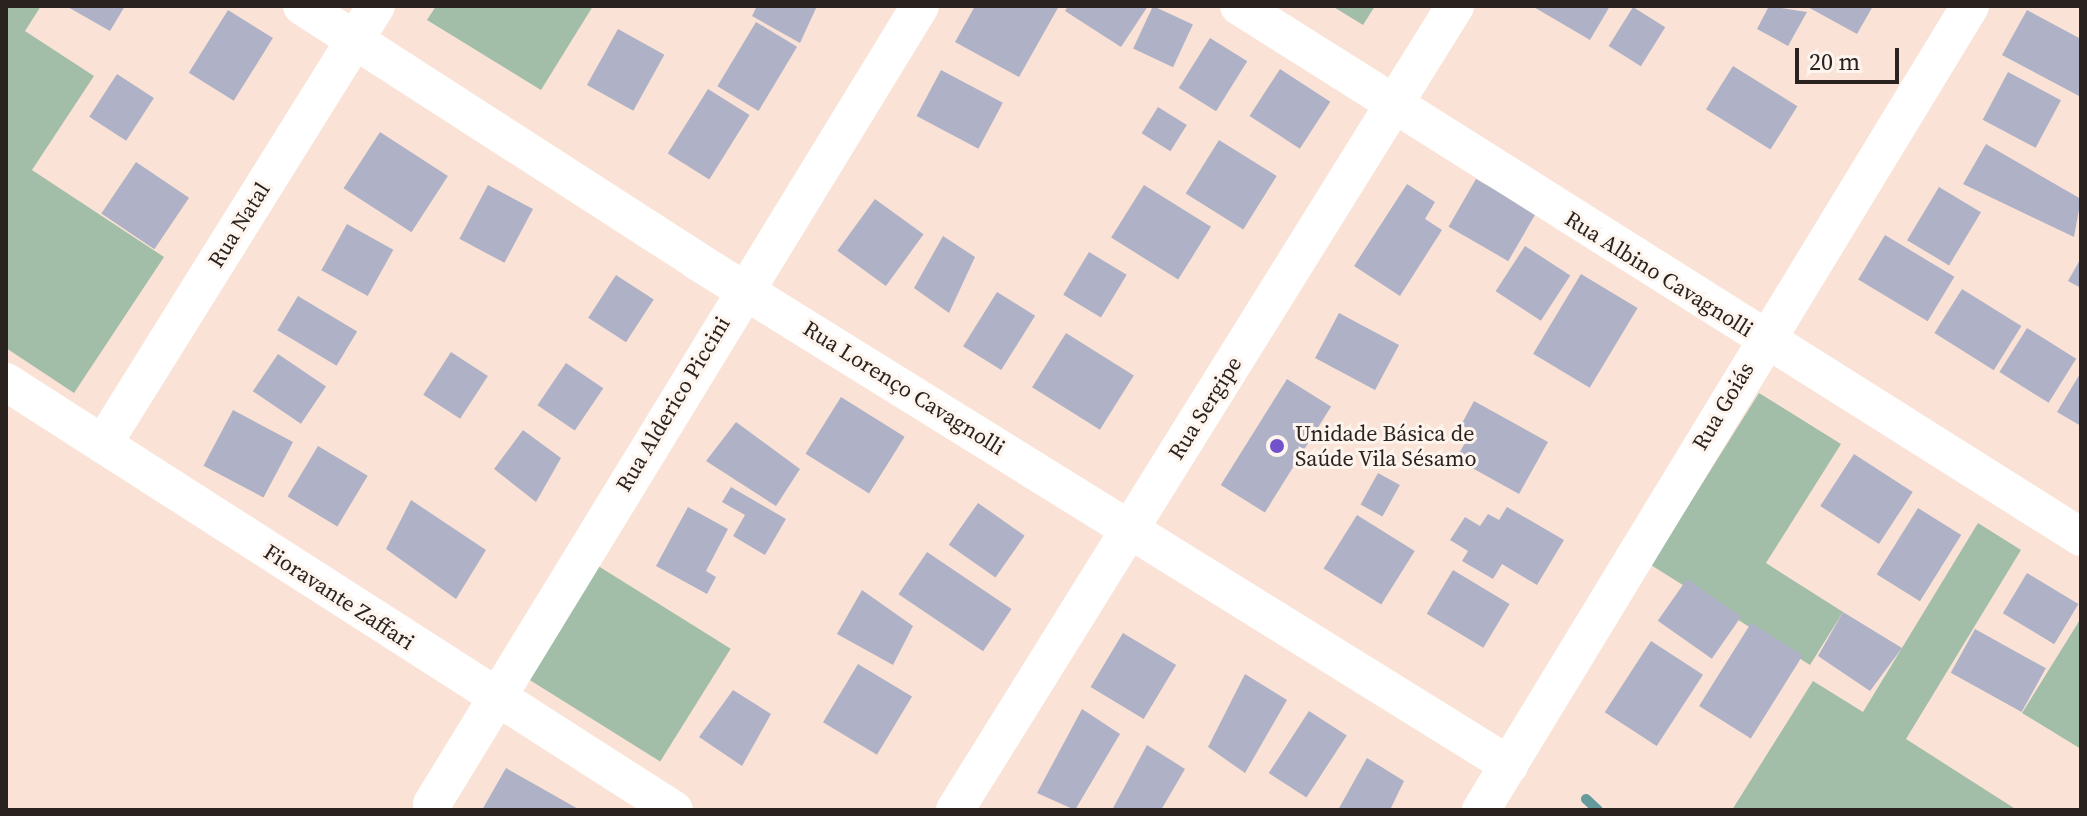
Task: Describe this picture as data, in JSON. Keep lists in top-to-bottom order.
{
  "streets": {
    "street": [
      "Rua Natal",
      "Rua Albino Cavagnolli",
      "Rua Lorenço Cavagnolli",
      "Rua Alderico Piccini",
      "Rua Goiás",
      "Rua Sergipe",
      "Fioravante Zaffari"
    ]
  },
  "crossings": [
    ["Rua Natal", "Rua Lorenço Cavagnolli"],
    ["Rua Natal", "Fioravante Zaffari"],
    ["Rua Albino Cavagnolli", "Rua Goiás"],
    ["Rua Albino Cavagnolli", "Rua Sergipe"],
    ["Rua Lorenço Cavagnolli", "Rua Alderico Piccini"],
    ["Rua Lorenço Cavagnolli", "Rua Goiás"],
    ["Rua Lorenço Cavagnolli", "Rua Sergipe"],
    ["Rua Alderico Piccini", "Fioravante Zaffari"]
  ],
  "places": ["Unidade Básica de Saúde Vila Sésamo"],
  "scale_bar": "20 m"
}
